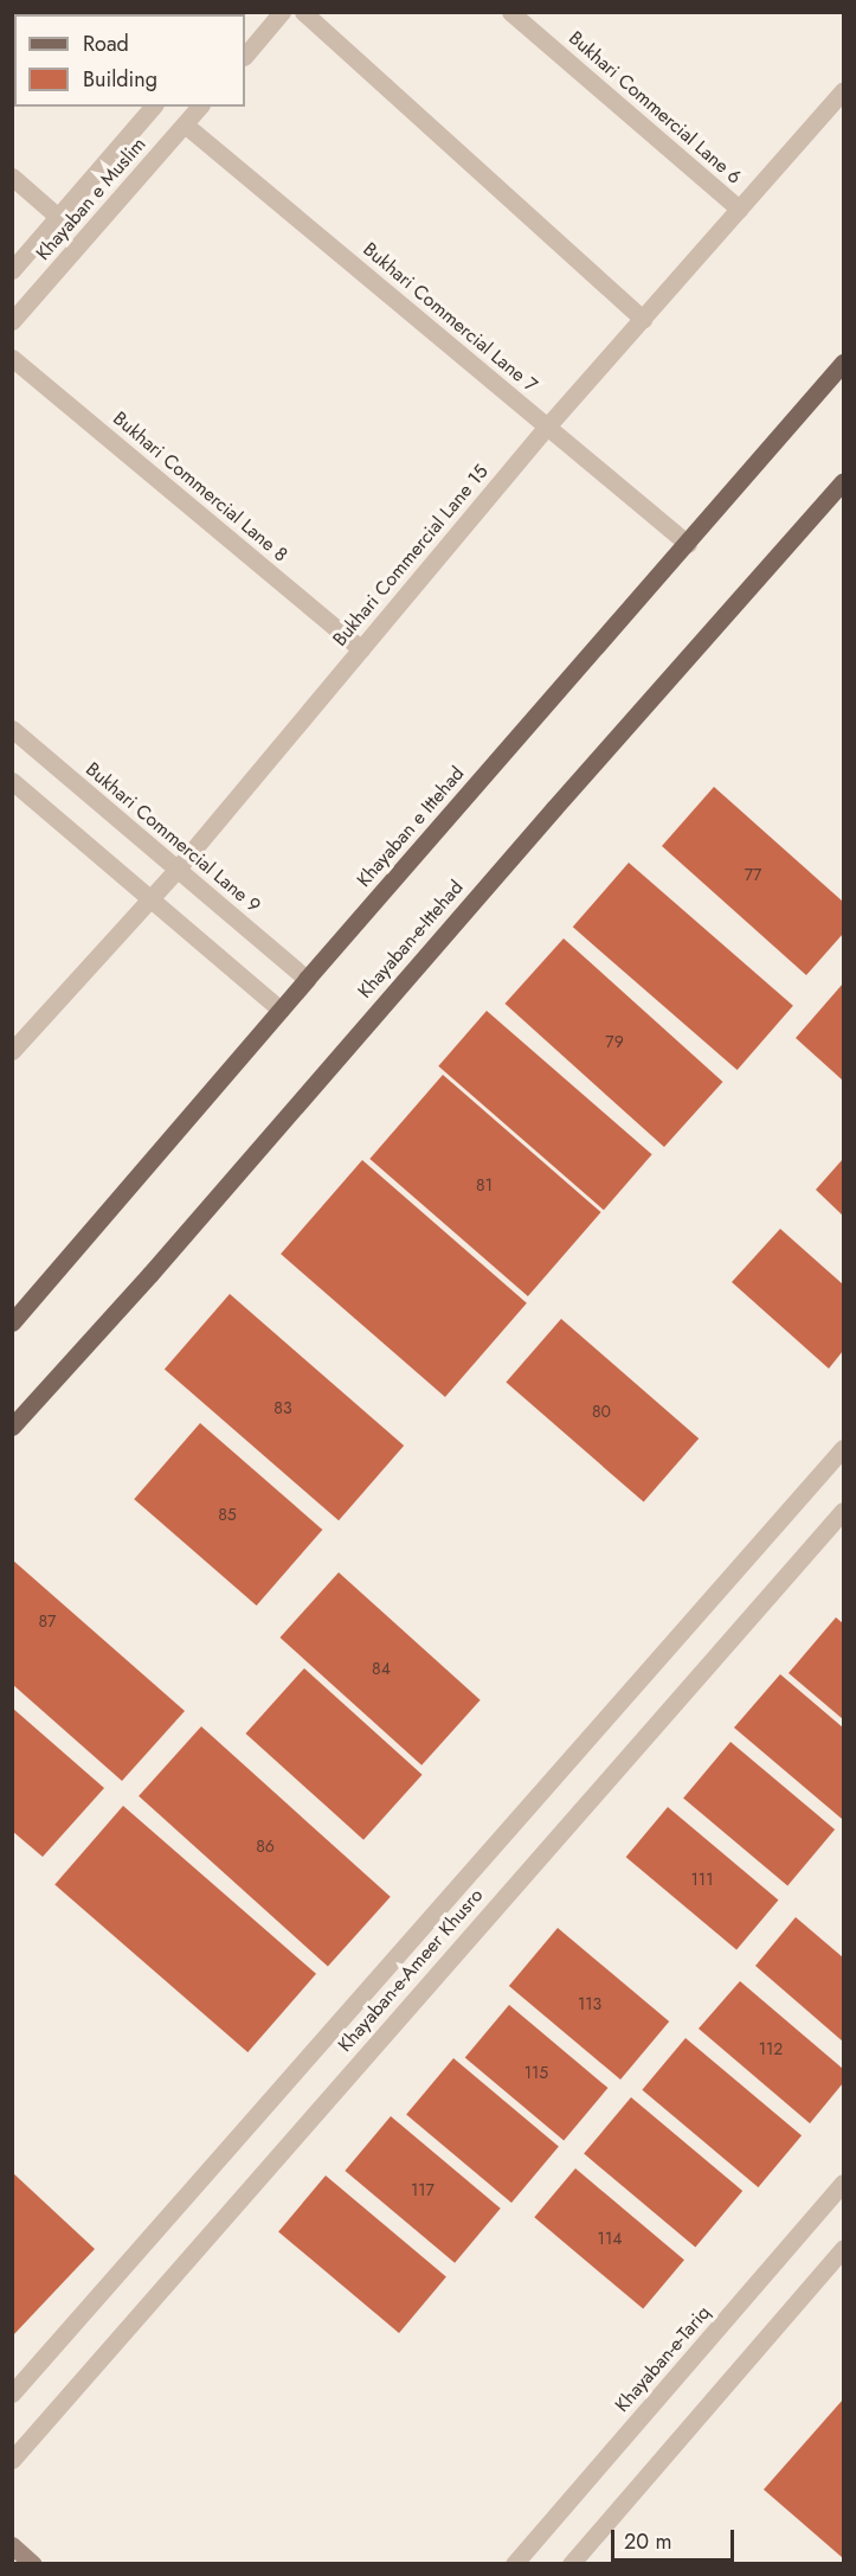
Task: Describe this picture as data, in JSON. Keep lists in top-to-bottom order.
{
  "streets": {
    "main road": ["Khayaban e Ittehad", "Khayaban-e-Ittehad"],
    "street": [
      "Bukhari Commercial Lane 6",
      "Khayaban e Muslim",
      "Bukhari Commercial Lane 7",
      "Bukhari Commercial Lane 8",
      "Bukhari Commercial Lane 15",
      "Bukhari Commercial Lane 9",
      "Khayaban-e-Ameer Khusro",
      "Khayaban-e-Tariq"
    ]
  },
  "crossings": [
    ["Bukhari Commercial Lane 6", "Bukhari Commercial Lane 15"],
    ["Khayaban e Muslim", "Bukhari Commercial Lane 7"],
    ["Bukhari Commercial Lane 7", "Bukhari Commercial Lane 15"],
    ["Bukhari Commercial Lane 7", "Khayaban e Ittehad"],
    ["Bukhari Commercial Lane 8", "Bukhari Commercial Lane 15"],
    ["Bukhari Commercial Lane 15", "Bukhari Commercial Lane 9"],
    ["Khayaban e Ittehad", "Bukhari Commercial Lane 9"]
  ],
  "house_numbers": [
    "77",
    "79",
    "81",
    "83",
    "80",
    "85",
    "87",
    "84",
    "86",
    "111",
    "113",
    "112",
    "115",
    "117",
    "114"
  ],
  "legend": ["Road", "Building"],
  "scale_bar": "20 m"
}
